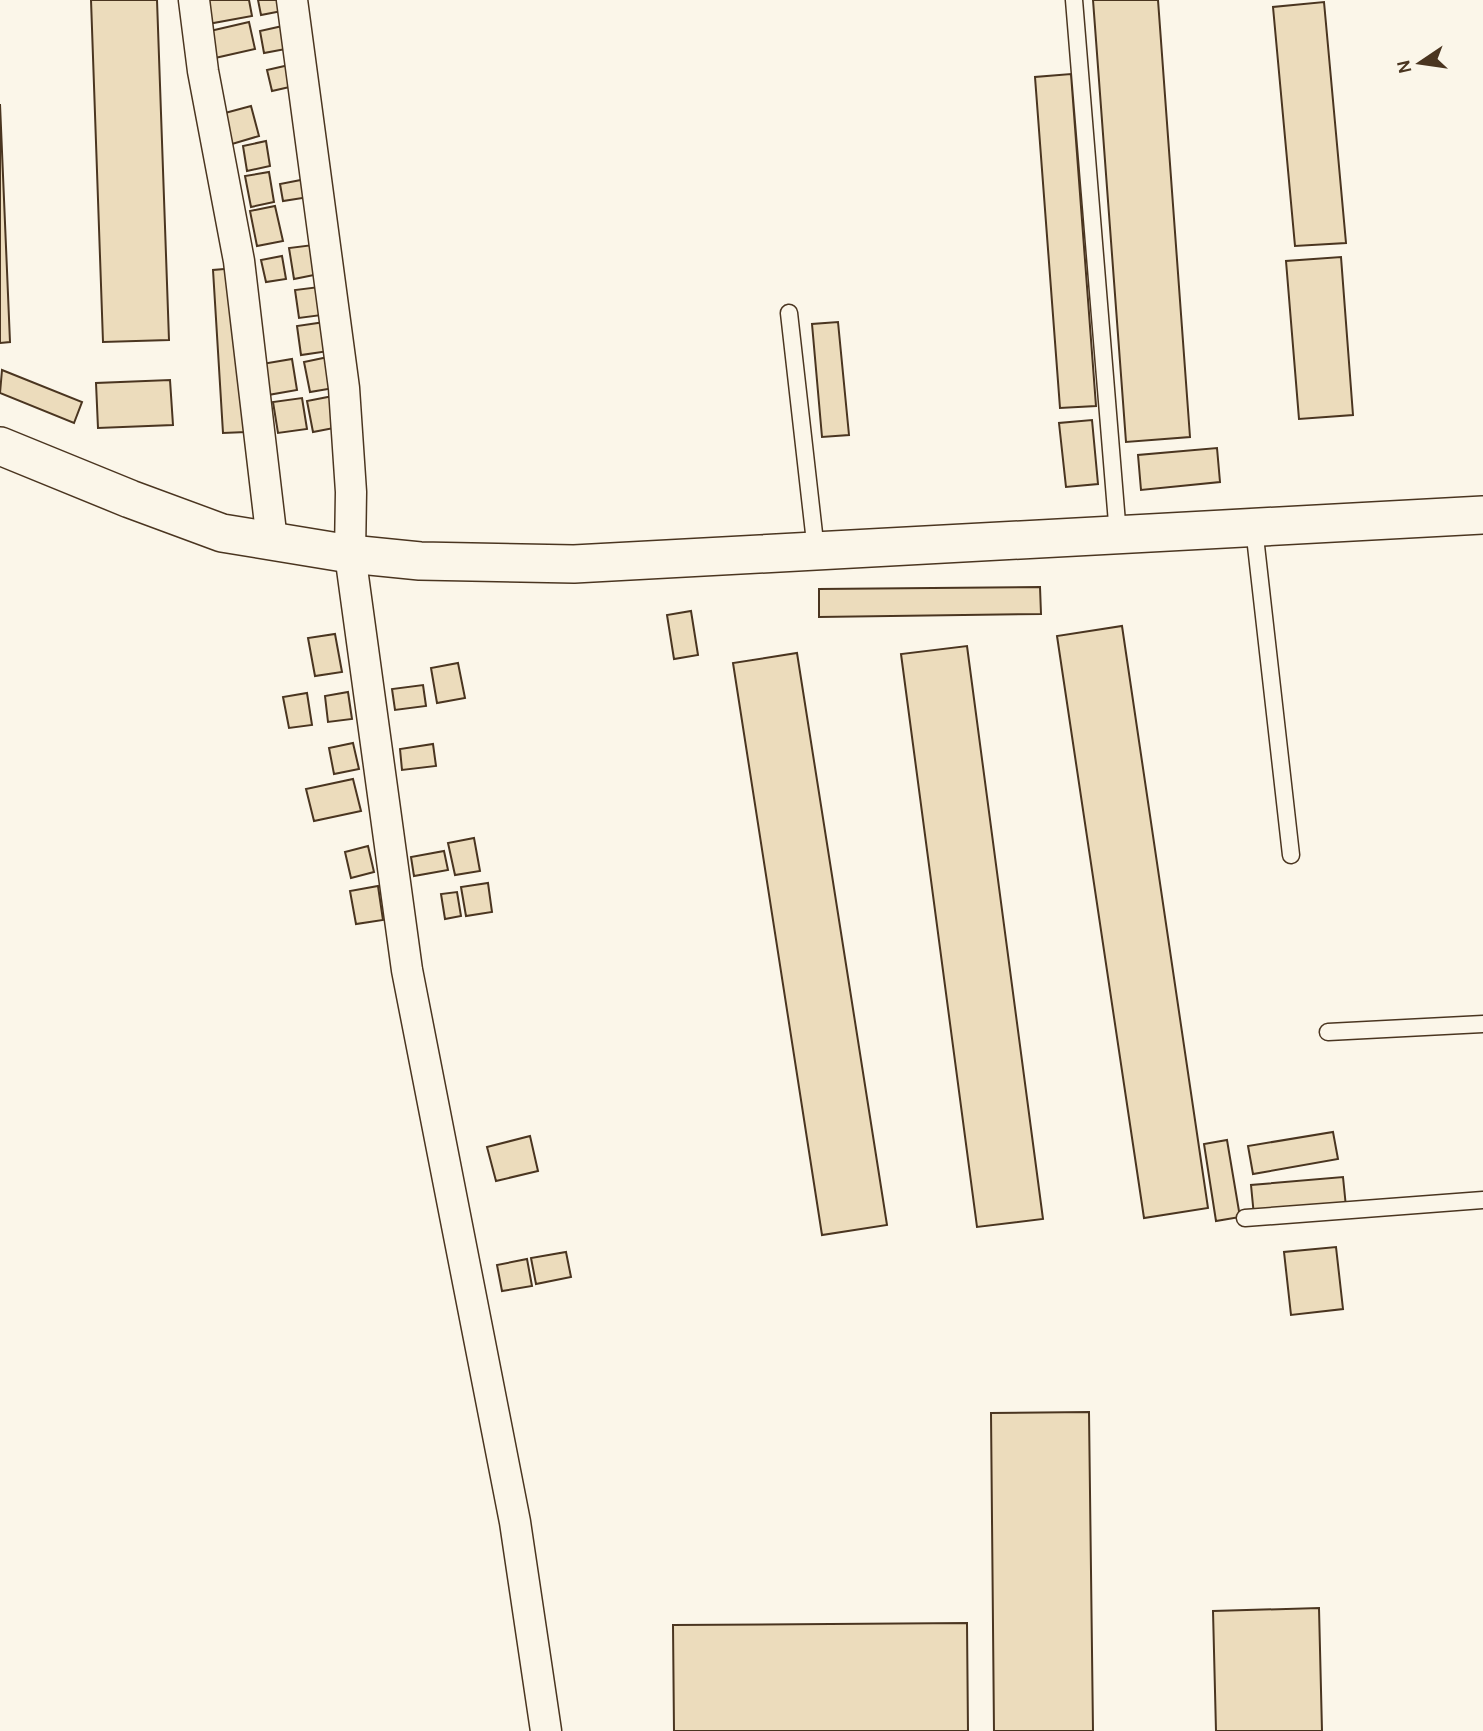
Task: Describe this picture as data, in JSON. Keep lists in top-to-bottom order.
{
  "north": "left"
}
